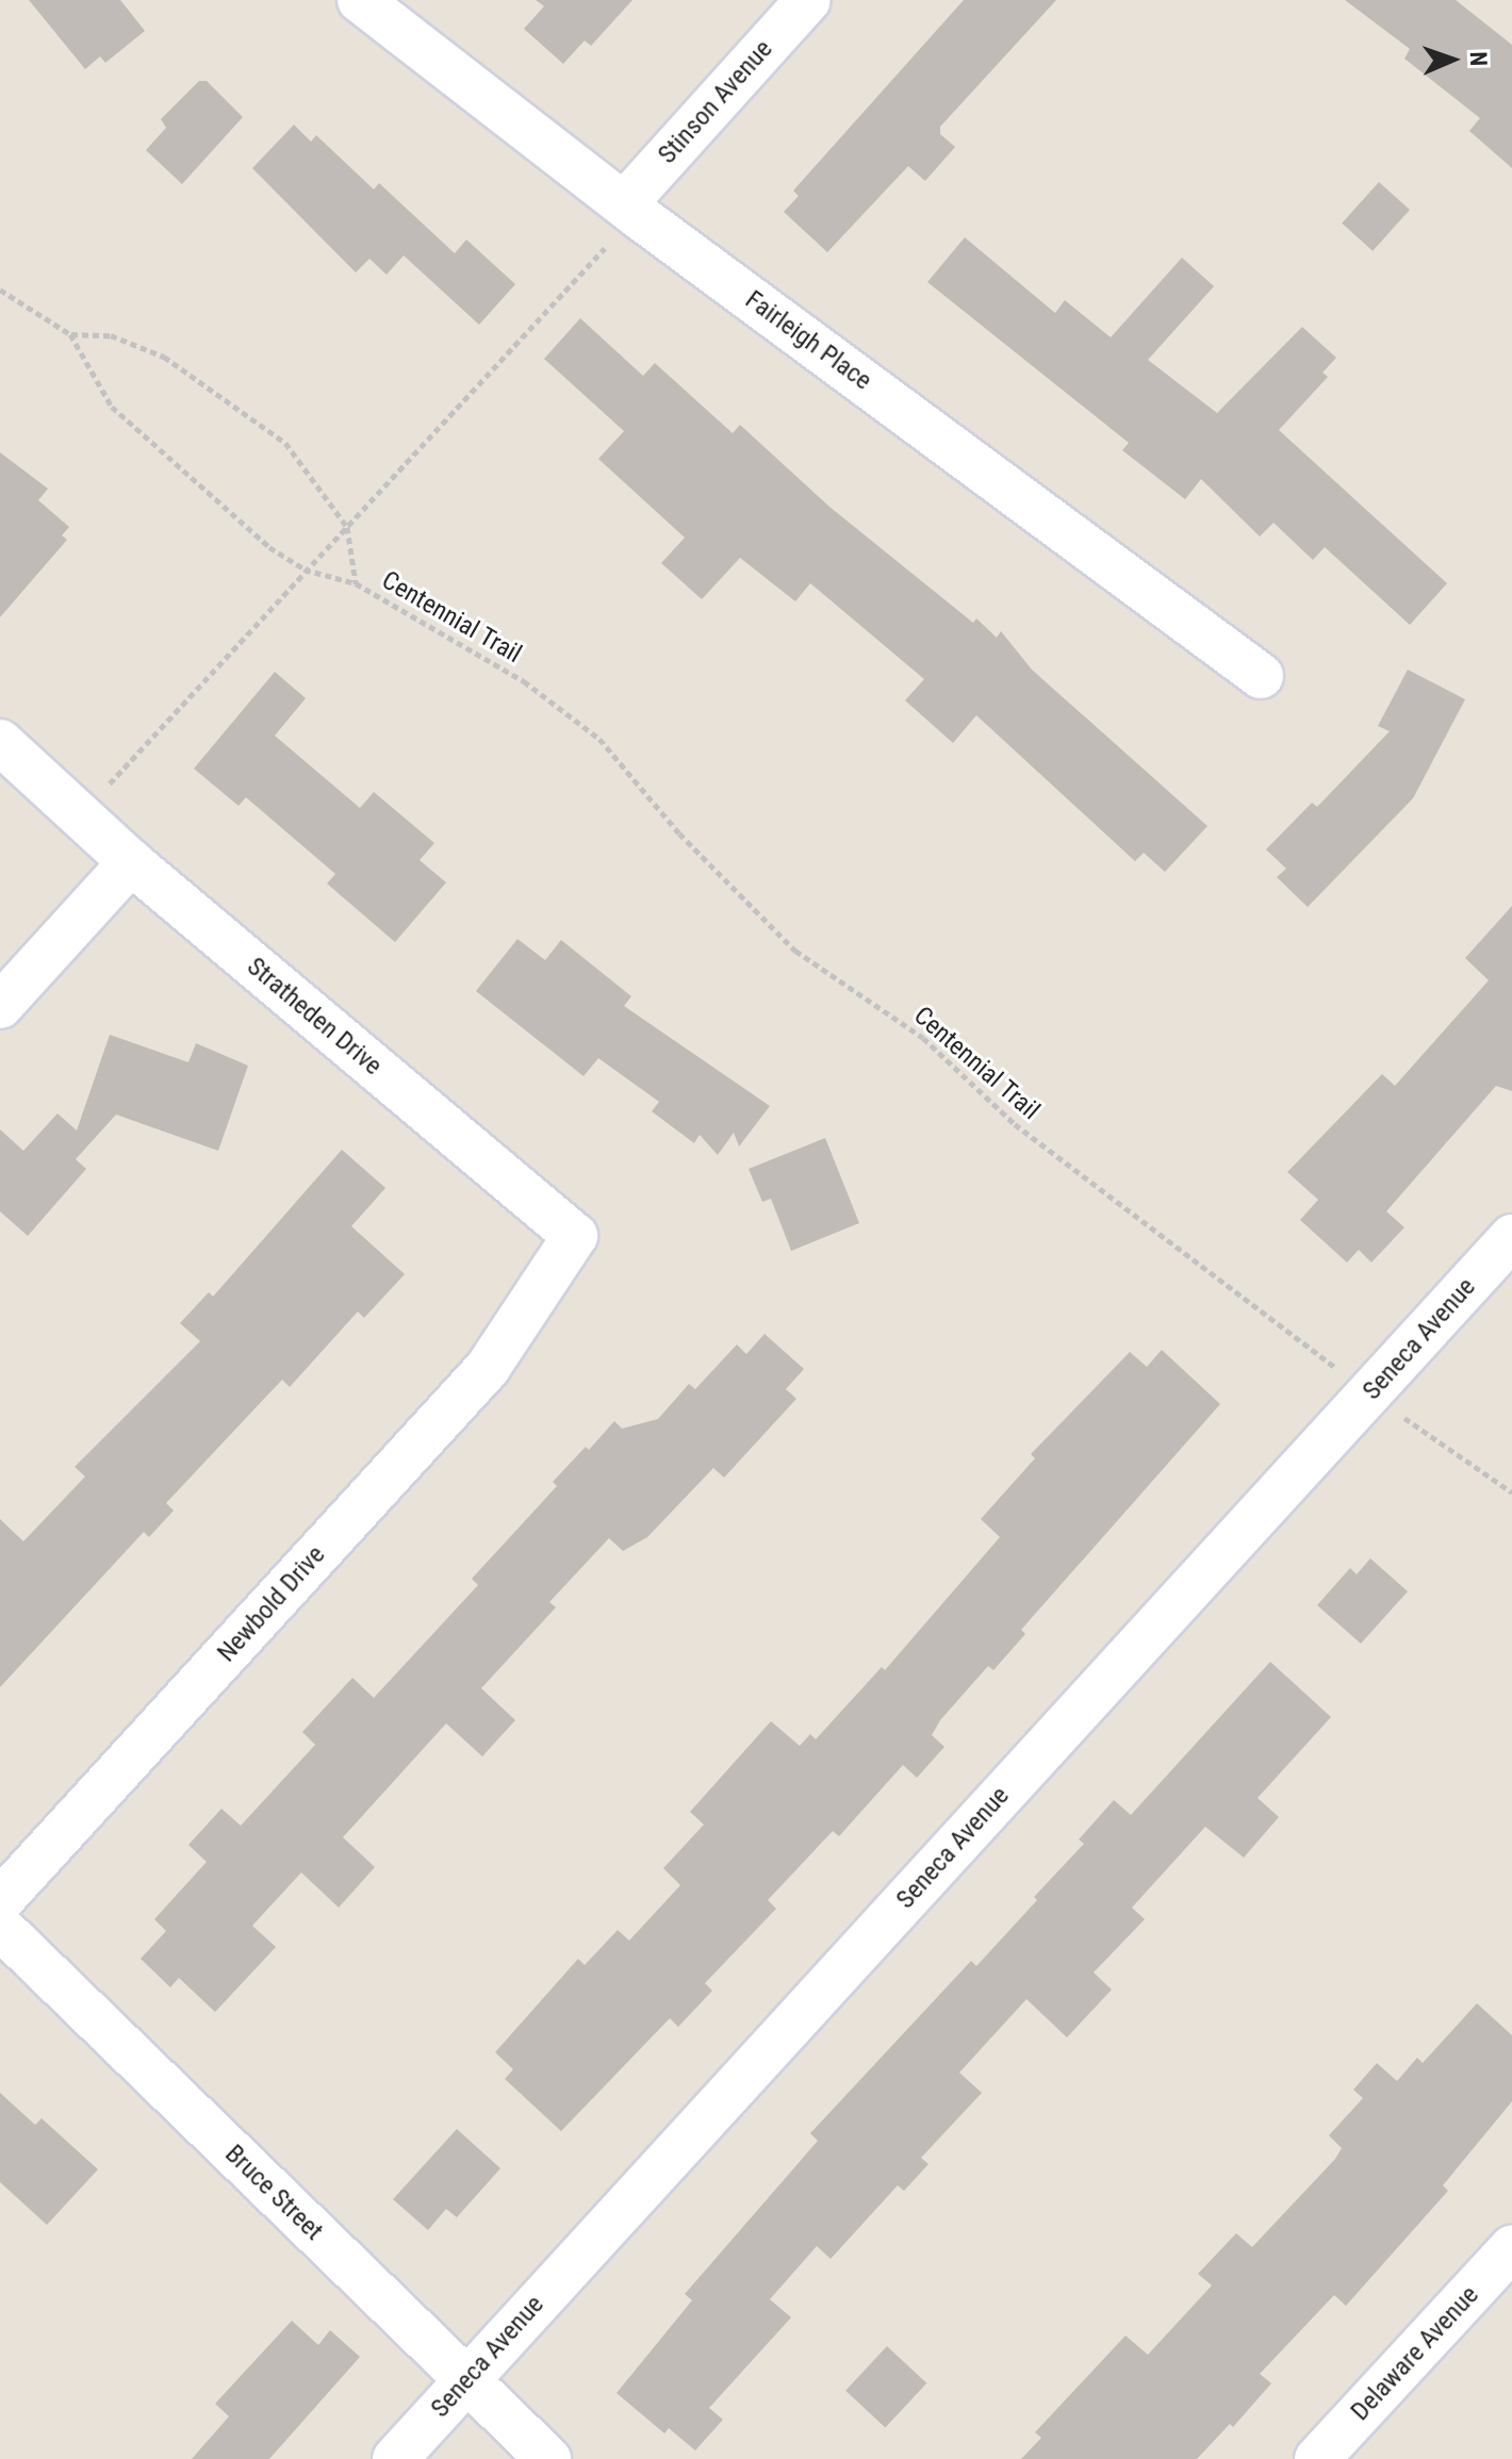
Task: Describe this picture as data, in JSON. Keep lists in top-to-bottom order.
{
  "streets": {
    "street": [
      "Stinson Avenue",
      "Fairleigh Place",
      "Stratheden Drive",
      "Seneca Avenue",
      "Newbold Drive",
      "Bruce Street",
      "Delaware Avenue"
    ],
    "path": ["Centennial Trail"]
  },
  "crossings": [
    ["Stinson Avenue", "Fairleigh Place"],
    ["Centennial Trail", "Seneca Avenue"],
    ["Stratheden Drive", "Newbold Drive"],
    ["Seneca Avenue", "Bruce Street"]
  ],
  "north": "right"
}
